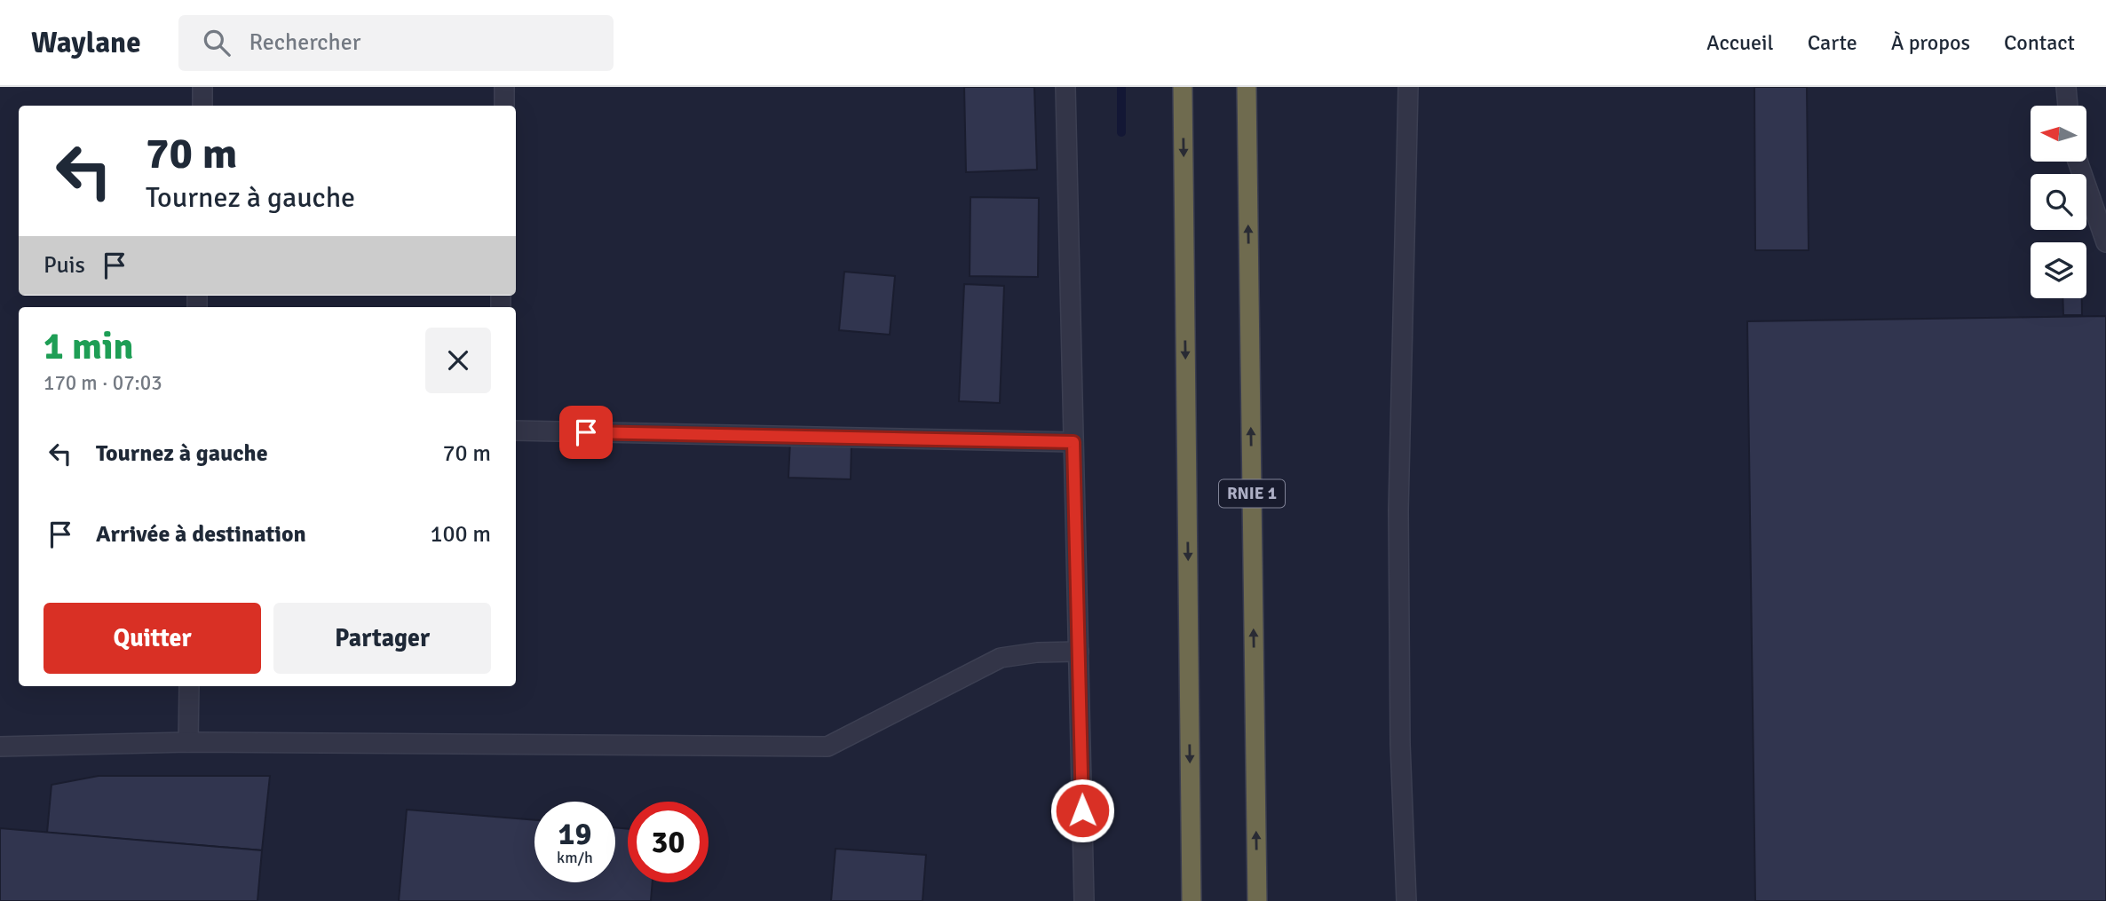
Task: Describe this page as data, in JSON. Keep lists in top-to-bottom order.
{
  "streets": {
    "highway": ["RNIE 1"]
  },
  "north": "left",
  "page": {
    "header": "Waylane",
    "search": "Rechercher",
    "nav": [
      "Accueil",
      "Carte",
      "À propos",
      "Contact"
    ],
    "turn": ["70 m", "Tournez à gauche"],
    "then": "Puis",
    "heading": ["1 min", "170 m · 07:03"],
    "list": [
      {
        "name": "Tournez à gauche",
        "value": "70 m"
      },
      {
        "name": "Arrivée à destination",
        "value": "100 m"
      }
    ],
    "buttons": ["Quitter", "Partager"],
    "speed": "19 km/h",
    "limit": "30"
  }
}
